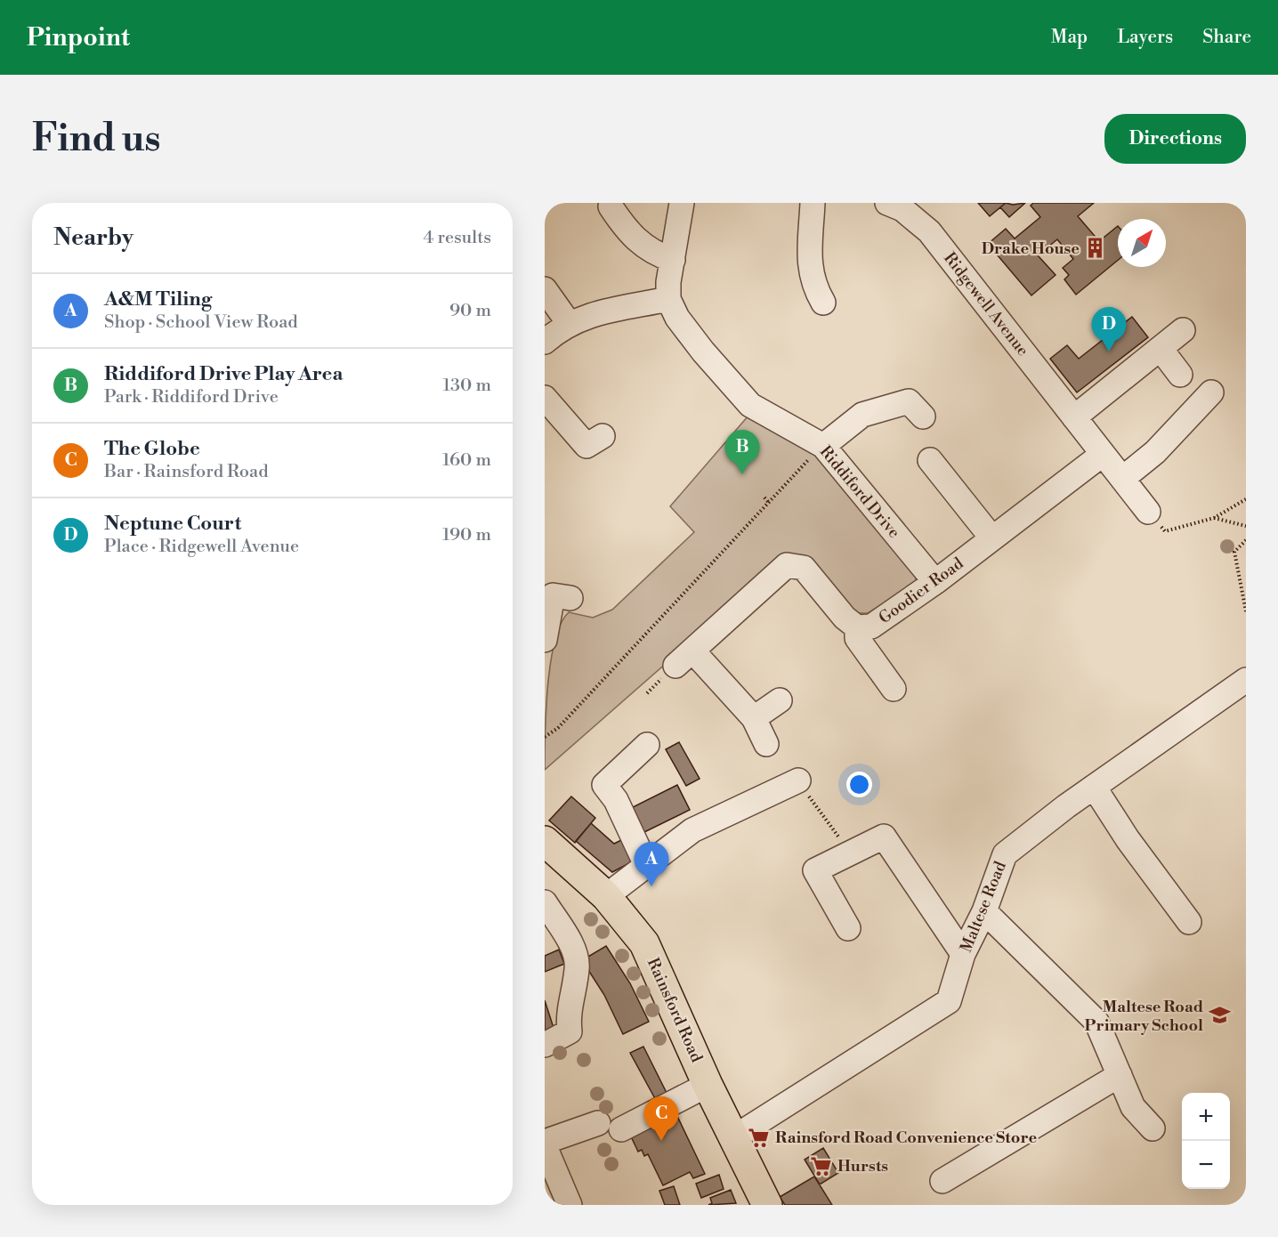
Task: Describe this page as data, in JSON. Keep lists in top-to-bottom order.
{
  "streets": {
    "main road": ["Rainsford Road"],
    "street": [
      "Ridgewell Avenue",
      "Riddiford Drive",
      "Goodier Road",
      "Maltese Road"
    ]
  },
  "crossings": [
    ["Ridgewell Avenue", "Goodier Road"],
    ["Riddiford Drive", "Goodier Road"],
    ["Maltese Road", "Rainsford Road"]
  ],
  "places": {
    "building": ["Drake House"],
    "school or university": ["Maltese Road Primary School"],
    "supermarket": ["Rainsford Road Convenience Store", "Hursts"]
  },
  "north": "top right",
  "page": {
    "header": "Pinpoint",
    "nav": ["Map", "Layers", "Share"],
    "buttons": "Directions",
    "title": "Find us",
    "heading": ["Nearby", "4 results"],
    "list": [
      {
        "mark": "A",
        "name": "A&M Tiling",
        "note": "Shop · School View Road",
        "value": "90 m"
      },
      {
        "mark": "B",
        "name": "Riddiford Drive Play Area",
        "note": "Park · Riddiford Drive",
        "value": "130 m"
      },
      {
        "mark": "C",
        "name": "The Globe",
        "note": "Bar · Rainsford Road",
        "value": "160 m"
      },
      {
        "mark": "D",
        "name": "Neptune Court",
        "note": "Place · Ridgewell Avenue",
        "value": "190 m"
      }
    ],
    "pins": [
      "D",
      "B",
      "A",
      "C"
    ],
    "map_buttons": ["+", "−"]
  }
}
